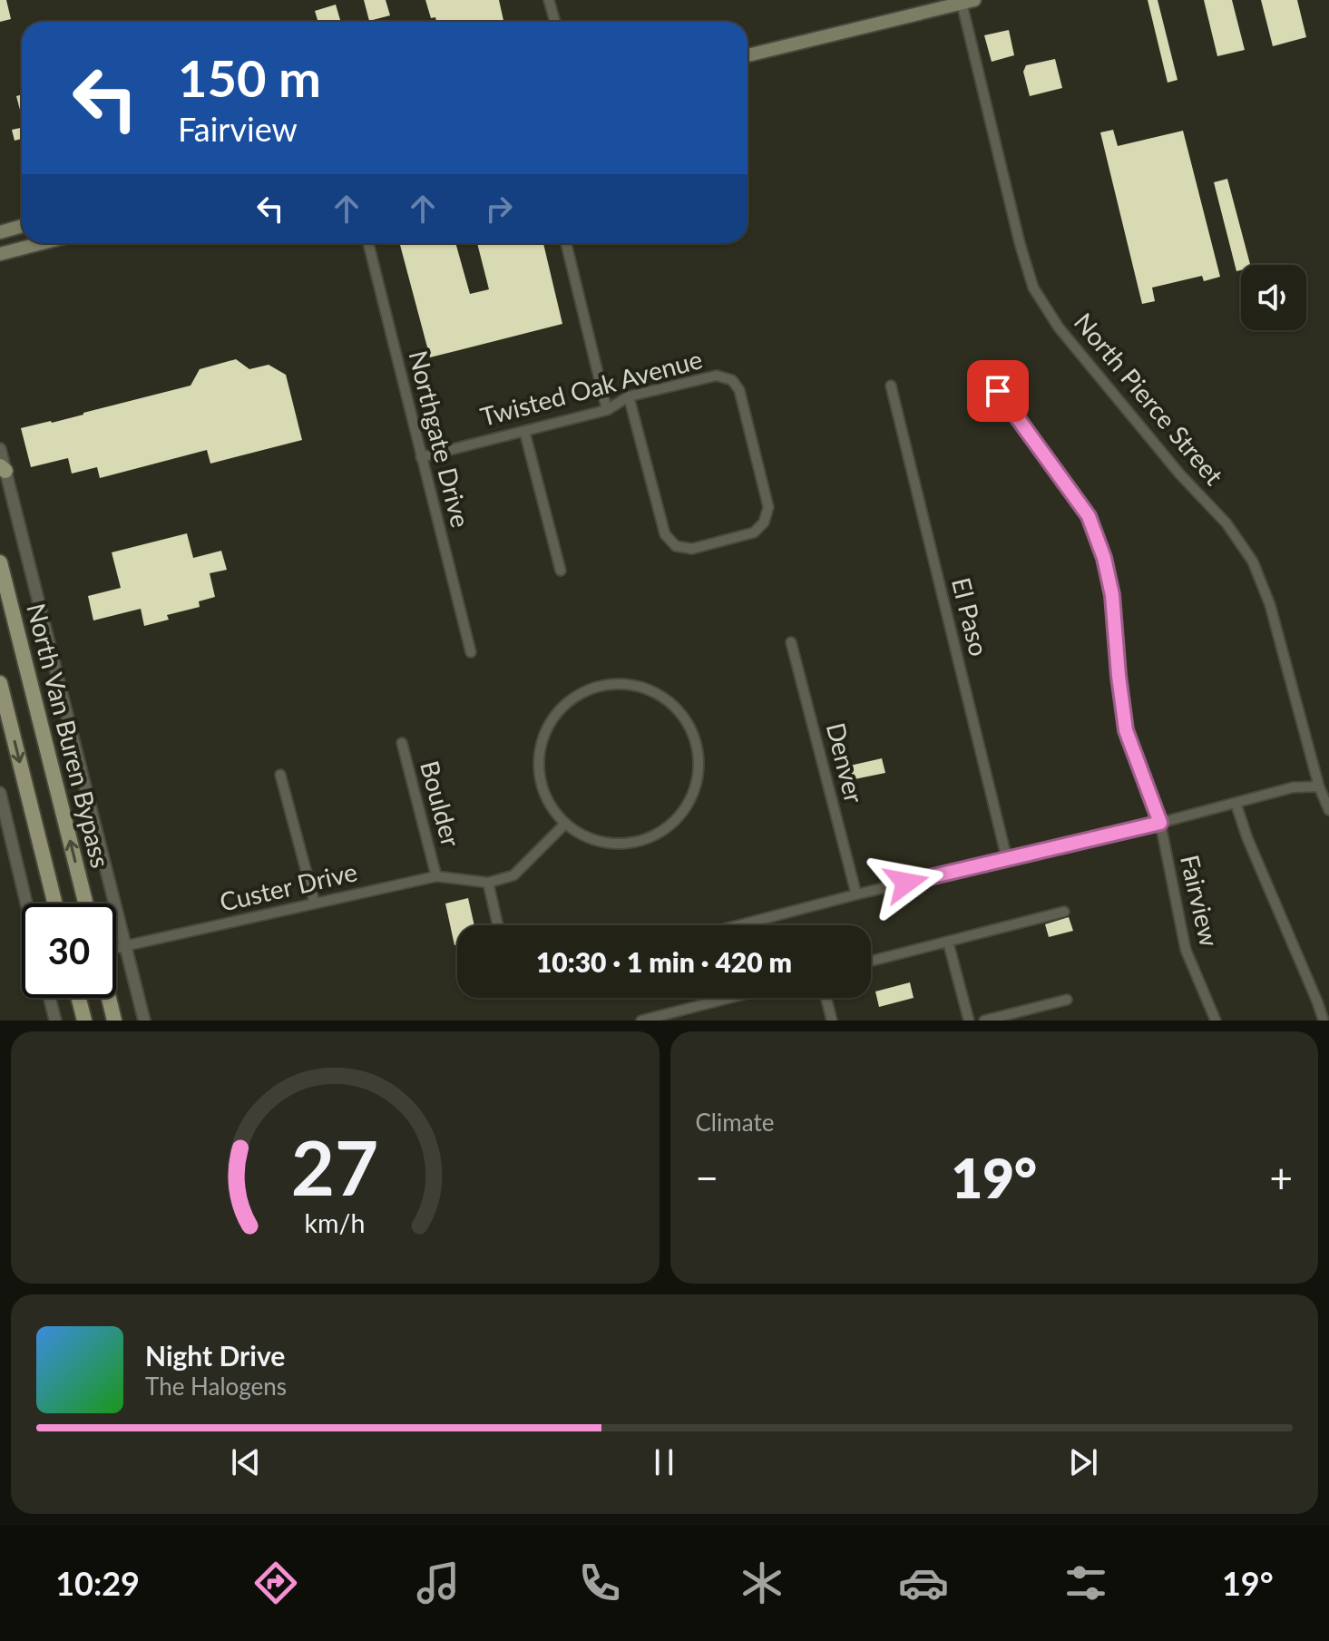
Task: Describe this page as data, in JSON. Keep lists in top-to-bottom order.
{
  "streets": {
    "main road": ["North Van Buren Bypass"],
    "street": [
      "Twisted Oak Avenue",
      "North Pierce Street",
      "Northgate Drive",
      "El Paso",
      "Denver",
      "Boulder",
      "Custer Drive",
      "Fairview"
    ]
  },
  "crossings": [
    ["Twisted Oak Avenue", "Northgate Drive"],
    ["Boulder", "Custer Drive"]
  ],
  "page": {
    "turn": ["150 m", "Fairview"],
    "limit": "30",
    "trip": "10:30 · 1 min · 420 m",
    "tile": "Climate",
    "heat": ["−", "19°", "+"],
    "song": ["Night Drive", "The Halogens"],
    "tabs": ["10:29", "19°"],
    "gauge": ["27", "km/h"]
  }
}
